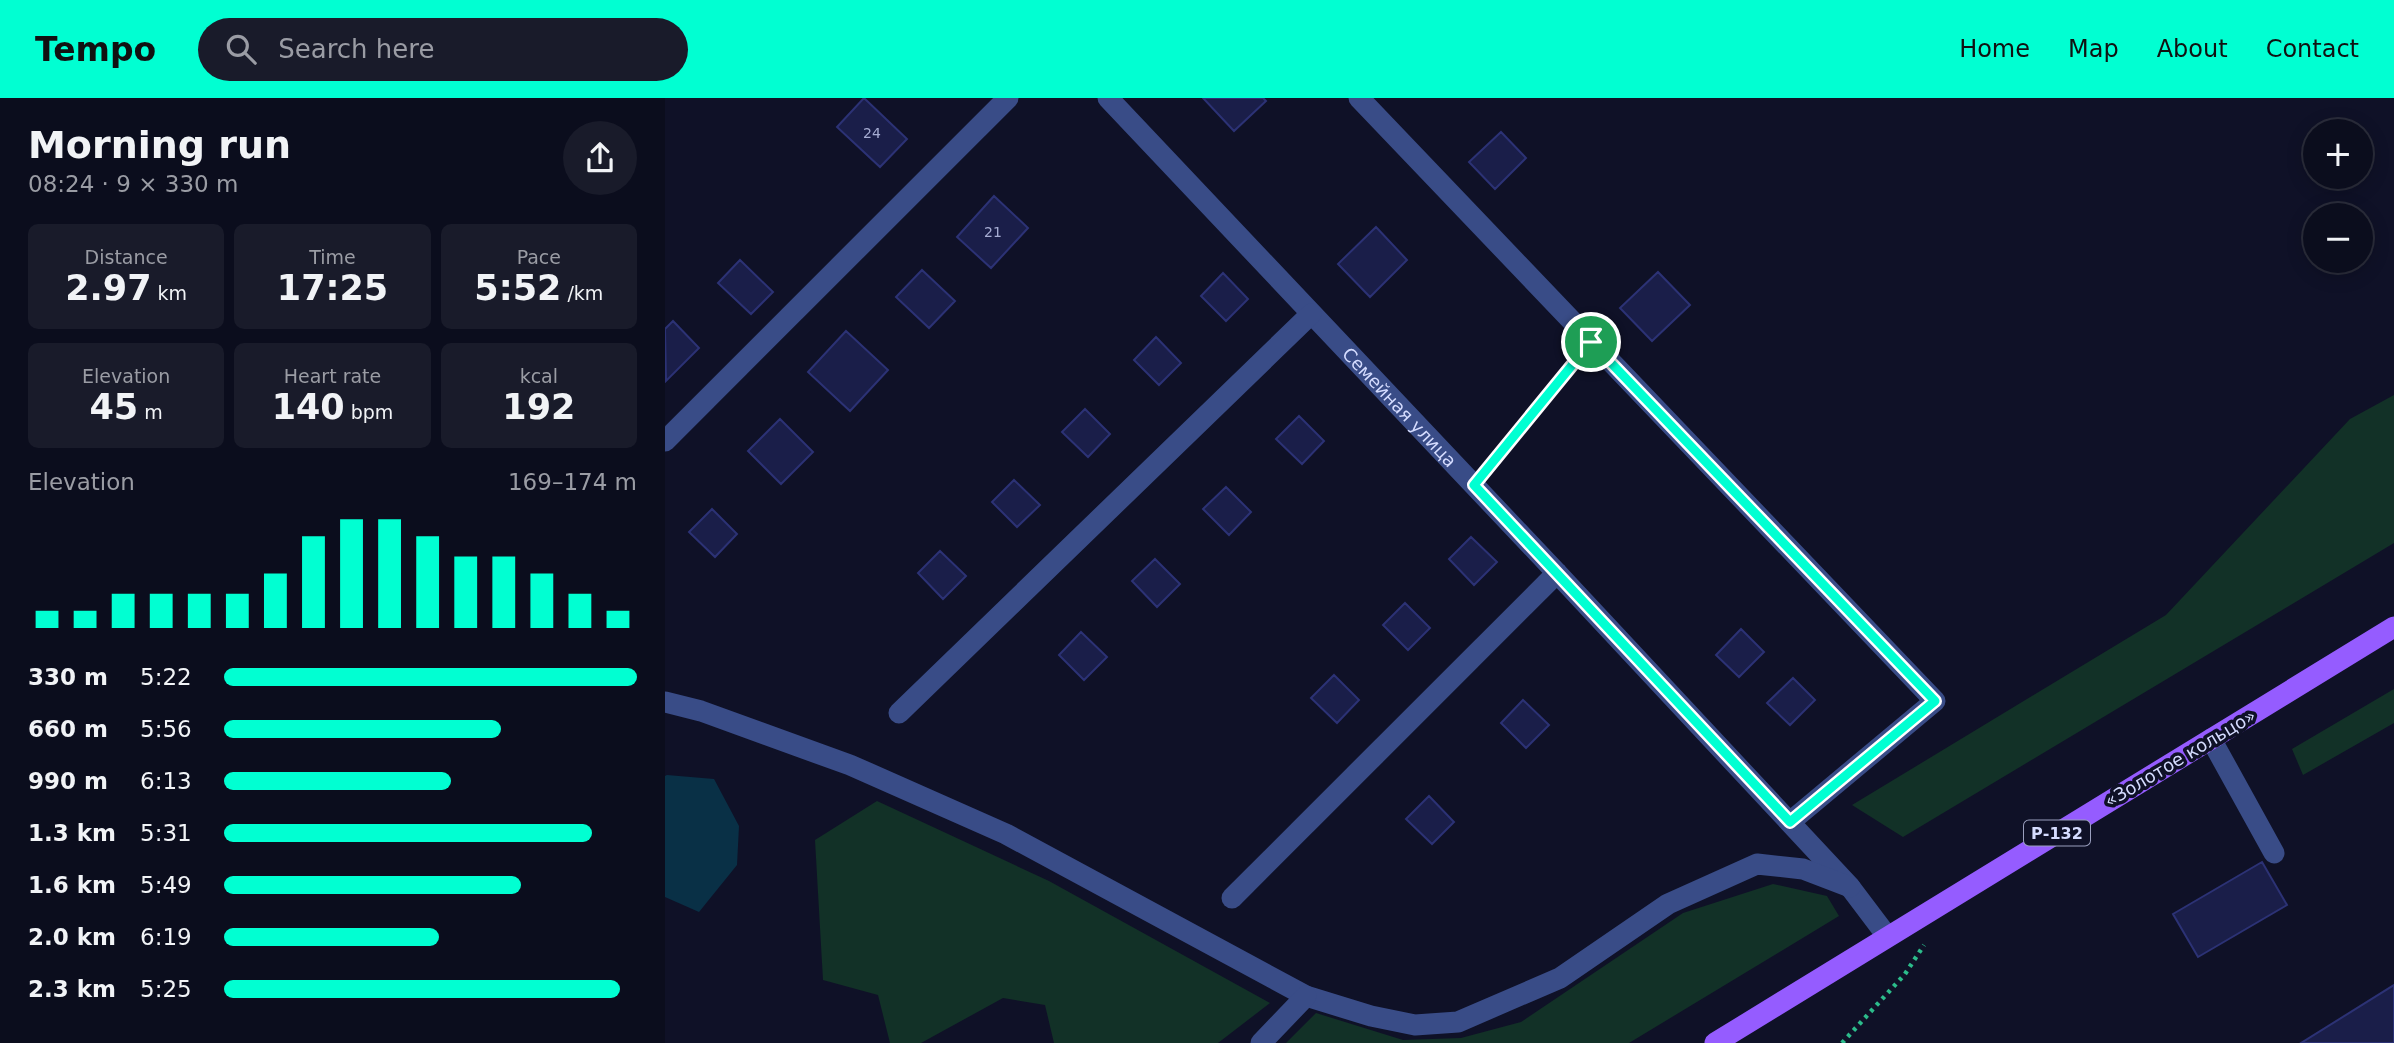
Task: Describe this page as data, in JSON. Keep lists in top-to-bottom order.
{
  "streets": {
    "main road": ["«Золотое кольцо»", "Р-132"],
    "street": ["Семейная улица"]
  },
  "crossings": [
    ["Семейная улица", "«Золотое кольцо»"]
  ],
  "house_numbers": ["24", "21"],
  "page": {
    "header": "Tempo",
    "search": "Search here",
    "nav": [
      "Home",
      "Map",
      "About",
      "Contact"
    ],
    "heading": ["Morning run", "08:24 · 9 × 330 m"],
    "map_buttons": ["+", "−"],
    "stats": [
      ["Distance", "2.97 km"],
      ["Time", "17:25"],
      ["Pace", "5:52 /km"],
      ["Elevation", "45 m"],
      ["Heart rate", "140 bpm"],
      ["kcal", "192"]
    ],
    "chart": ["Elevation", "169–174 m"],
    "list": [
      {
        "name": "330 m",
        "note": "5:22"
      },
      {
        "name": "660 m",
        "note": "5:56"
      },
      {
        "name": "990 m",
        "note": "6:13"
      },
      {
        "name": "1.3 km",
        "note": "5:31"
      },
      {
        "name": "1.6 km",
        "note": "5:49"
      },
      {
        "name": "2.0 km",
        "note": "6:19"
      },
      {
        "name": "2.3 km",
        "note": "5:25"
      }
    ]
  }
}
